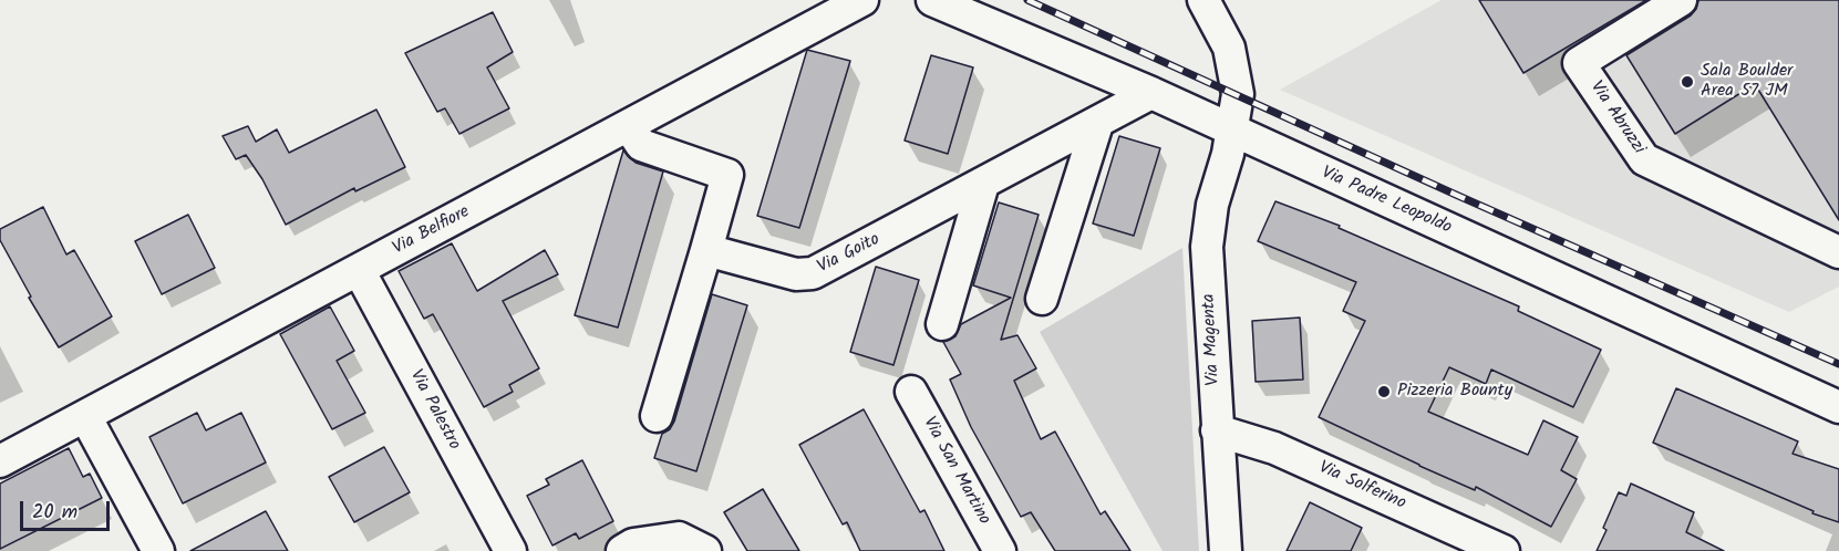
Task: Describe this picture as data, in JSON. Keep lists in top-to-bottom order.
{
  "streets": {
    "street": [
      "Via Abruzzi",
      "Via Padre Leopoldo",
      "Via Belfiore",
      "Via Goito",
      "Via Magenta",
      "Via Palestro",
      "Via San Martino",
      "Via Solferino"
    ]
  },
  "crossings": [
    ["Via Padre Leopoldo", "Via Goito"],
    ["Via Padre Leopoldo", "Via Magenta"],
    ["Via Belfiore", "Via Palestro"],
    ["Via Magenta", "Via Solferino"]
  ],
  "places": ["Sala Boulder Area 57 JM", "Pizzeria Bounty"],
  "scale_bar": "20 m"
}
